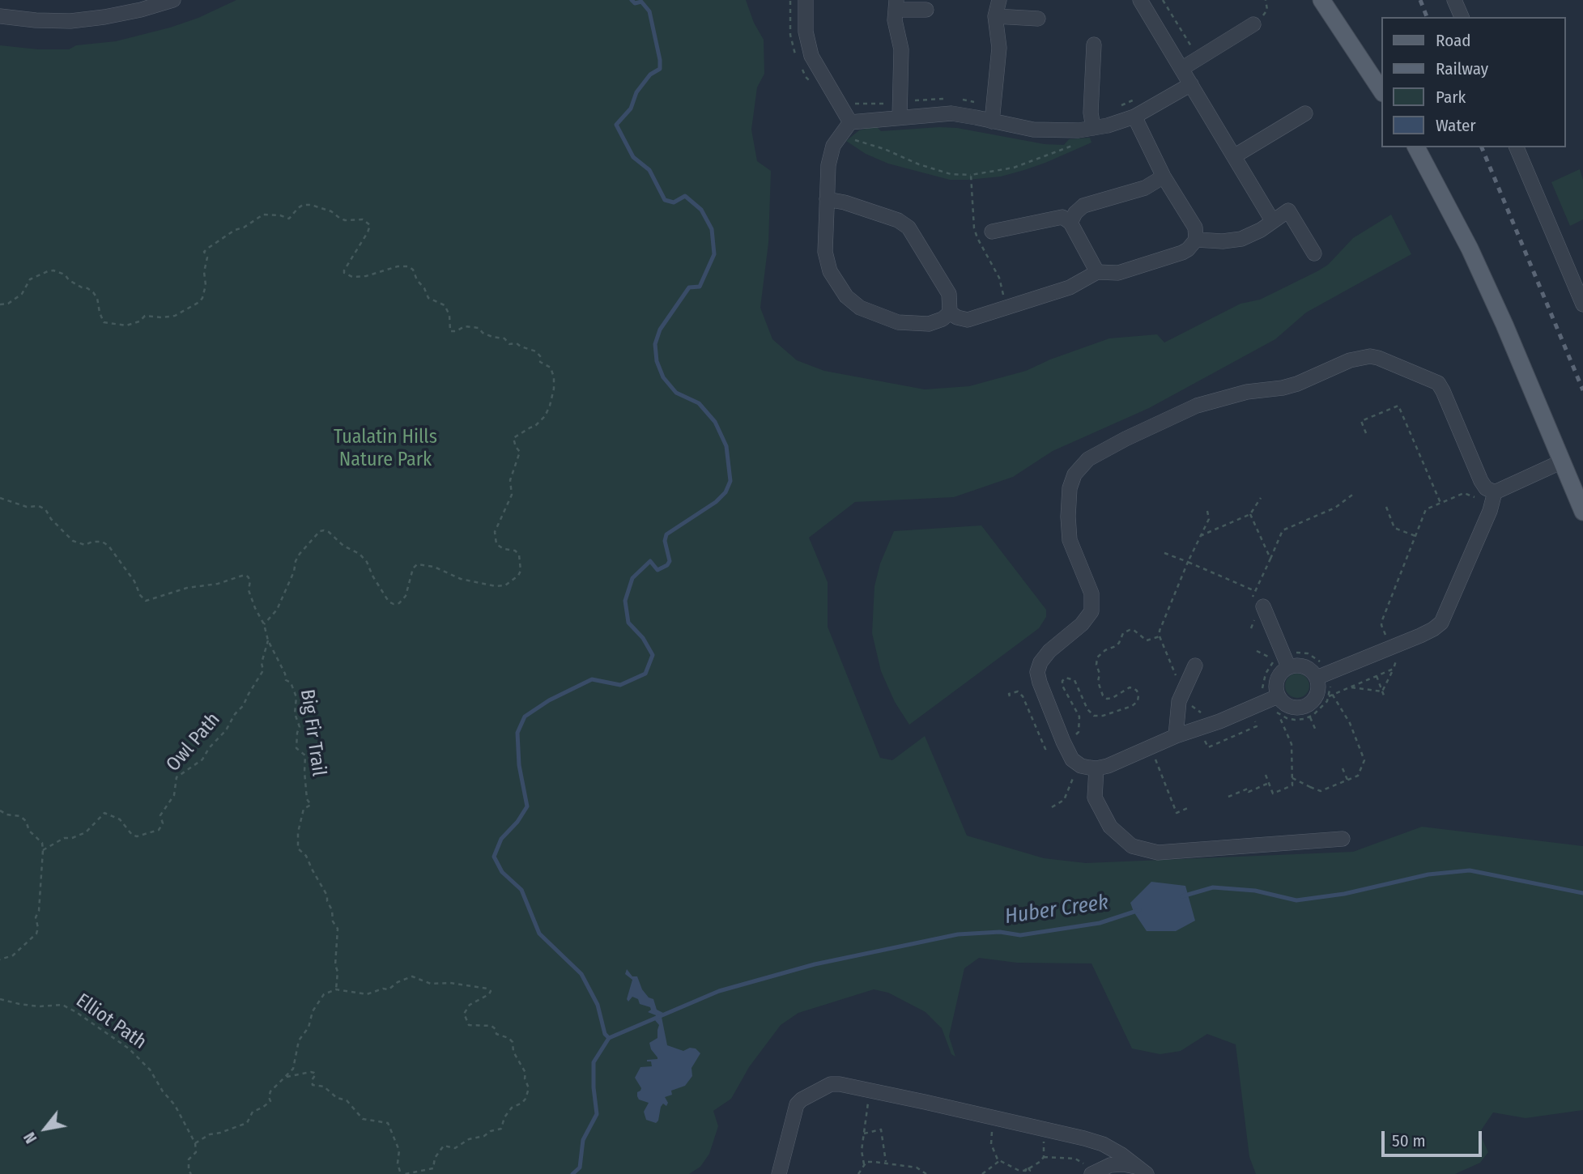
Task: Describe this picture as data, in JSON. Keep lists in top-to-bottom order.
{
  "streets": {
    "path": ["Big Fir Trail", "Owl Path", "Elliot Path"]
  },
  "crossings": [
    ["Big Fir Trail", "Owl Path"]
  ],
  "water": ["Huber Creek"],
  "parks": ["Tualatin Hills Nature Park"],
  "legend": [
    "Road",
    "Railway",
    "Park",
    "Water"
  ],
  "scale_bar": "50 m",
  "north": "bottom left"
}
